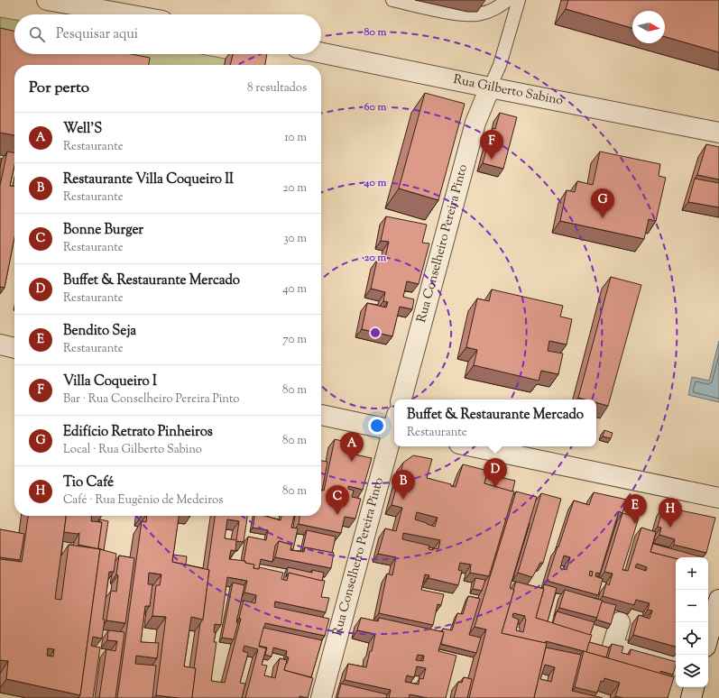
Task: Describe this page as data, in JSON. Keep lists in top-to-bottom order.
{
  "streets": {
    "street": ["Rua Gilberto Sabino", "Rua Conselheiro Pereira Pinto"]
  },
  "crossings": [
    ["Rua Gilberto Sabino", "Rua Conselheiro Pereira Pinto"]
  ],
  "north": "right",
  "page": {
    "search": "Pesquisar aqui",
    "heading": ["Por perto", "8 resultados"],
    "list": [
      {
        "mark": "A",
        "name": "Well'S",
        "note": "Restaurante",
        "value": "10 m"
      },
      {
        "mark": "B",
        "name": "Restaurante Villa Coqueiro II",
        "note": "Restaurante",
        "value": "20 m"
      },
      {
        "mark": "C",
        "name": "Bonne Burger",
        "note": "Restaurante",
        "value": "30 m"
      },
      {
        "mark": "D",
        "name": "Buffet & Restaurante Mercado",
        "note": "Restaurante",
        "value": "40 m"
      },
      {
        "mark": "E",
        "name": "Bendito Seja",
        "note": "Restaurante",
        "value": "70 m"
      },
      {
        "mark": "F",
        "name": "Villa Coqueiro I",
        "note": "Bar · Rua Conselheiro Pereira Pinto",
        "value": "80 m"
      },
      {
        "mark": "G",
        "name": "Edifício Retrato Pinheiros",
        "note": "Local · Rua Gilberto Sabino",
        "value": "80 m"
      },
      {
        "mark": "H",
        "name": "Tio Café",
        "note": "Café · Rua Eugênio de Medeiros",
        "value": "80 m"
      }
    ],
    "pins": [
      "F",
      "G",
      "A",
      "D",
      "B",
      "C",
      "E",
      "H"
    ],
    "popup": ["Buffet & Restaurante Mercado", "Restaurante"],
    "map_buttons": ["+", "−"]
  },
  "rings": [
    "80 m",
    "60 m",
    "40 m",
    "20 m"
  ]
}
